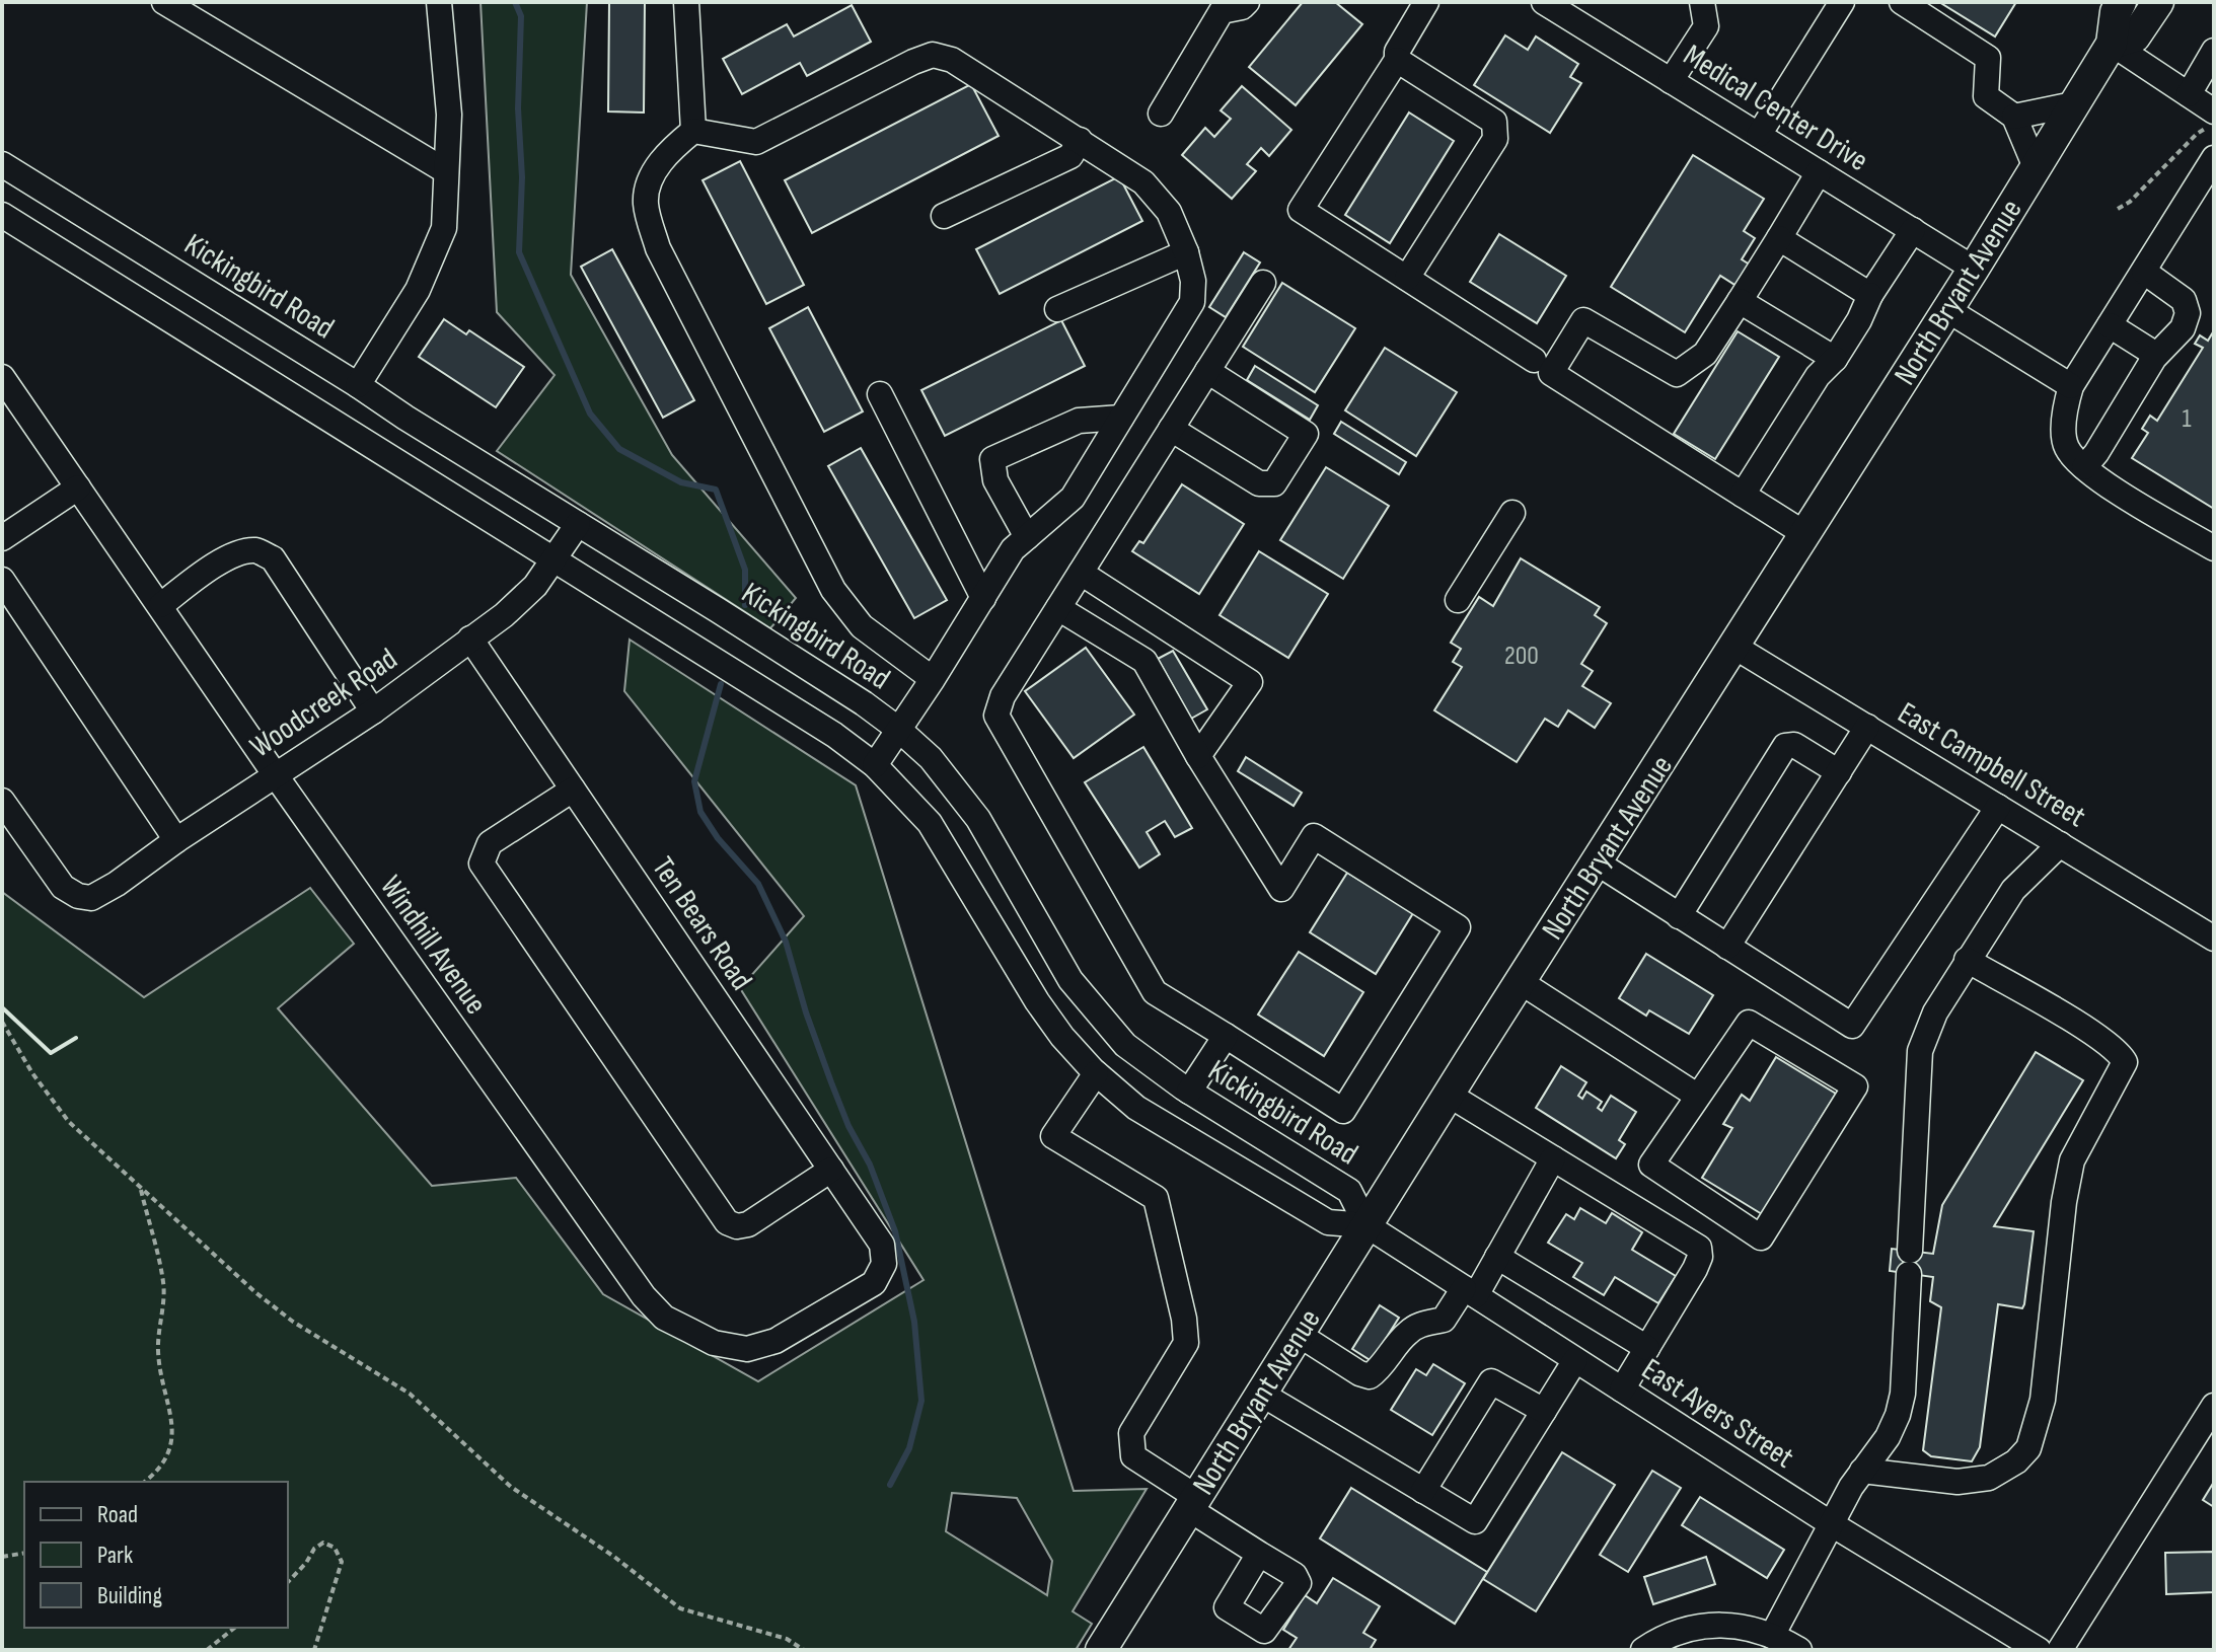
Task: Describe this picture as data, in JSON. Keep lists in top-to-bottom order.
{
  "streets": {
    "main road": ["North Bryant Avenue"],
    "street": [
      "Medical Center Drive",
      "Kickingbird Road",
      "Woodcreek Road",
      "East Campbell Street",
      "Ten Bears Road",
      "Windhill Avenue",
      "East Ayers Street"
    ]
  },
  "crossings": [
    ["Medical Center Drive", "North Bryant Avenue"],
    ["Kickingbird Road", "North Bryant Avenue"],
    ["Kickingbird Road", "Woodcreek Road"],
    ["Kickingbird Road", "East Ayers Street"],
    ["North Bryant Avenue", "East Campbell Street"],
    ["North Bryant Avenue", "East Ayers Street"],
    ["Woodcreek Road", "Ten Bears Road"],
    ["Woodcreek Road", "Windhill Avenue"],
    ["Ten Bears Road", "Windhill Avenue"]
  ],
  "house_numbers": ["1", "200"],
  "legend": ["Road", "Park", "Building"]
}
